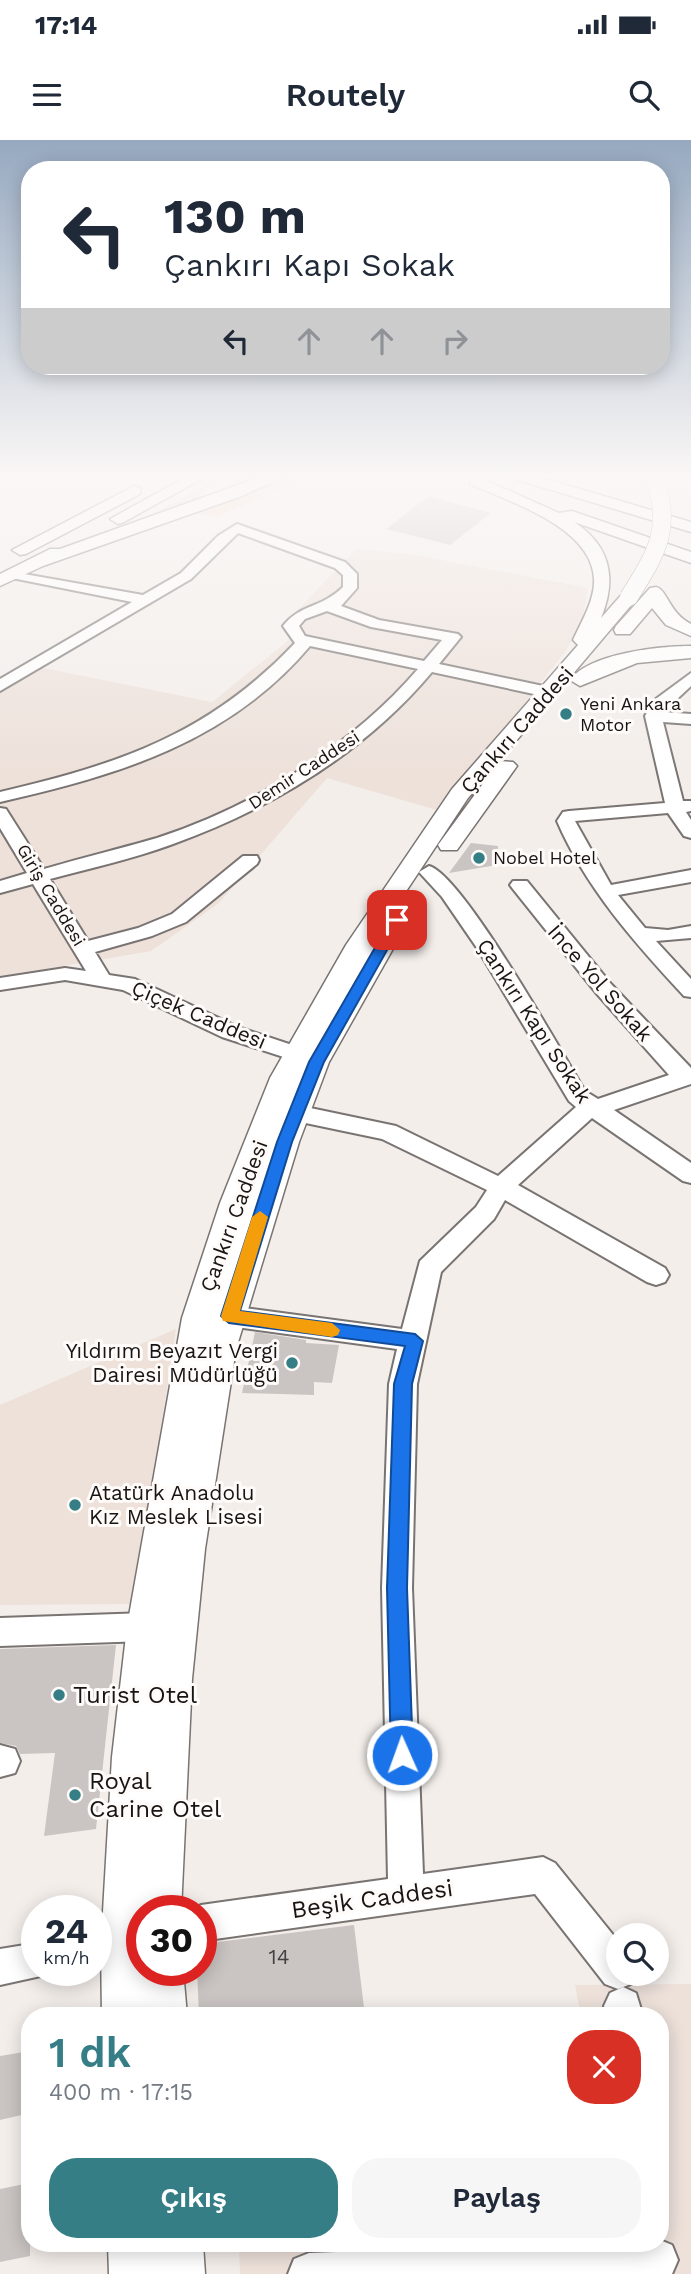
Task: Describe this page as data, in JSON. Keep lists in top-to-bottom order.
{
  "streets": {
    "main road": ["Çankırı Caddesi"],
    "street": [
      "Demir Caddesi",
      "Giriş Caddesi",
      "İnce Yol Sokak",
      "Çiçek Caddesi",
      "Çankırı Kapı Sokak",
      "Beşik Caddesi"
    ]
  },
  "crossings": [
    ["Çankırı Caddesi", "Çiçek Caddesi"],
    ["Çankırı Caddesi", "Çankırı Kapı Sokak"],
    ["Demir Caddesi", "Giriş Caddesi"],
    ["Giriş Caddesi", "Çiçek Caddesi"],
    ["Çankırı Kapı Sokak", "Beşik Caddesi"]
  ],
  "places": [
    "Yeni Ankara Motor",
    "Nobel Hotel",
    "Yıldırım Beyazıt Vergi Dairesi Müdürlüğü",
    "Atatürk Anadolu Kız Meslek Lisesi",
    "Turist Otel",
    "Royal Carine Otel"
  ],
  "house_numbers": ["14"],
  "page": {
    "status": "17:14",
    "header": "Routely",
    "turn": ["130 m", "Çankırı Kapı Sokak"],
    "speed": "24 km/h",
    "limit": "30",
    "heading": ["1 dk", "400 m · 17:15"],
    "buttons": ["Çıkış", "Paylaş"]
  }
}
